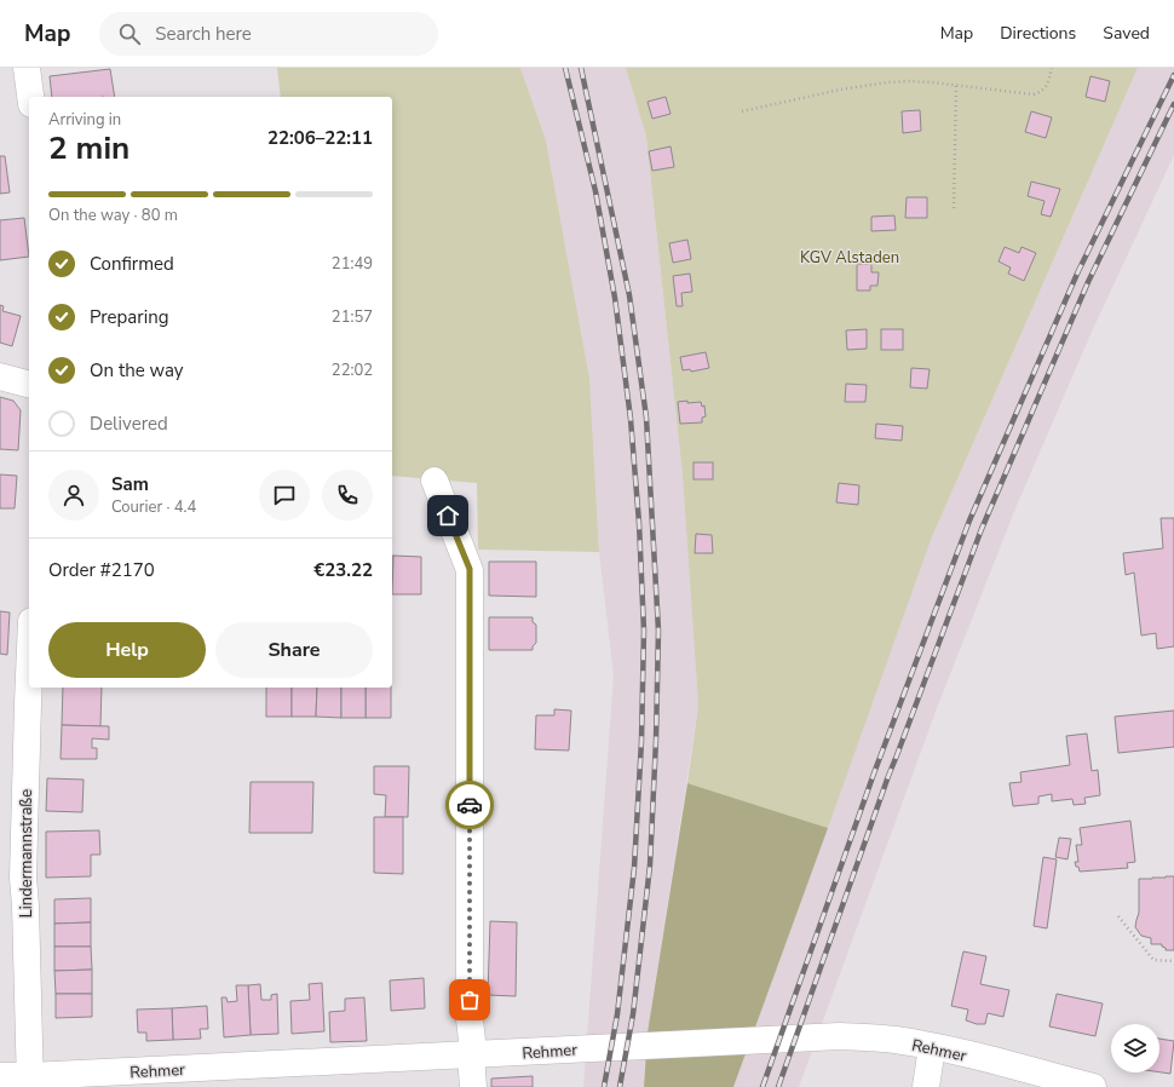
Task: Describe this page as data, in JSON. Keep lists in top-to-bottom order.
{
  "streets": {
    "street": ["Lindermannstraße", "Rehmer"]
  },
  "crossings": [
    ["Lindermannstraße", "Rehmer"]
  ],
  "parks": ["KGV Alstaden"],
  "page": {
    "header": "Map",
    "search": "Search here",
    "nav": ["Map", "Directions", "Saved"],
    "heading": ["2 min", "Arriving in", "22:06–22:11"],
    "panel": [
      "Sam",
      "Courier · 4.4",
      "Order #2170",
      "€23.22"
    ],
    "bar": "On the way · 80 m",
    "list": [
      ["Confirmed", "21:49"],
      ["Preparing", "21:57"],
      ["On the way", "22:02"],
      "Delivered"
    ],
    "buttons": ["Help", "Share"]
  }
}
